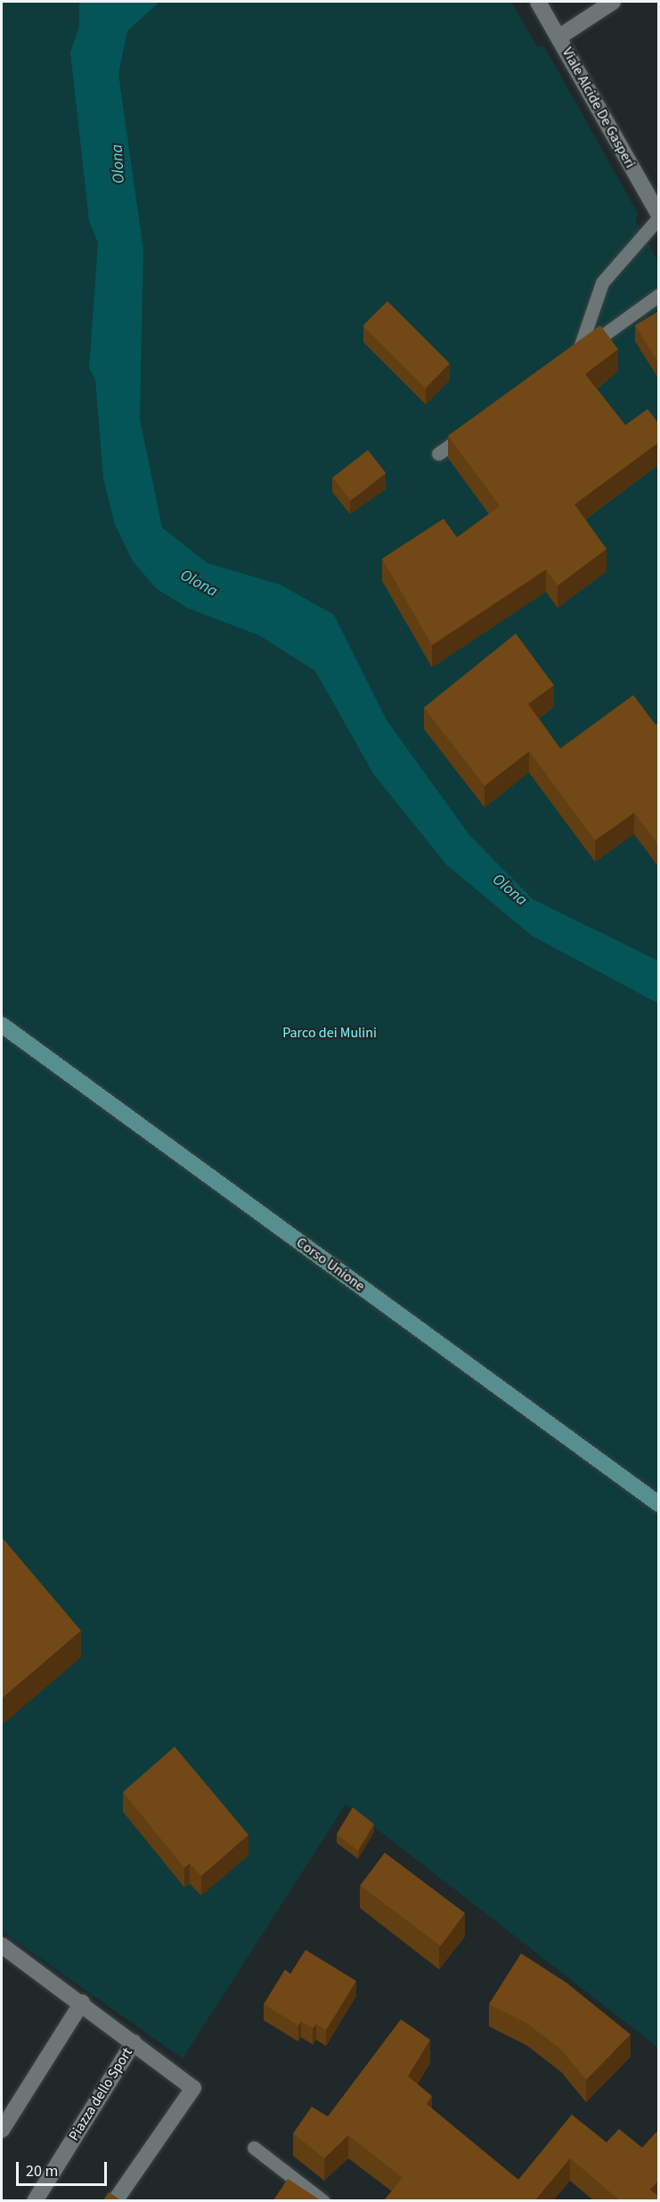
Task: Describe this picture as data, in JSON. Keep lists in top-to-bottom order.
{
  "streets": {
    "street": ["Viale Alcide De Gasperi", "Corso Unione", "Piazza dello Sport"]
  },
  "water": ["Olona"],
  "parks": ["Parco dei Mulini"],
  "scale_bar": "20 m"
}
